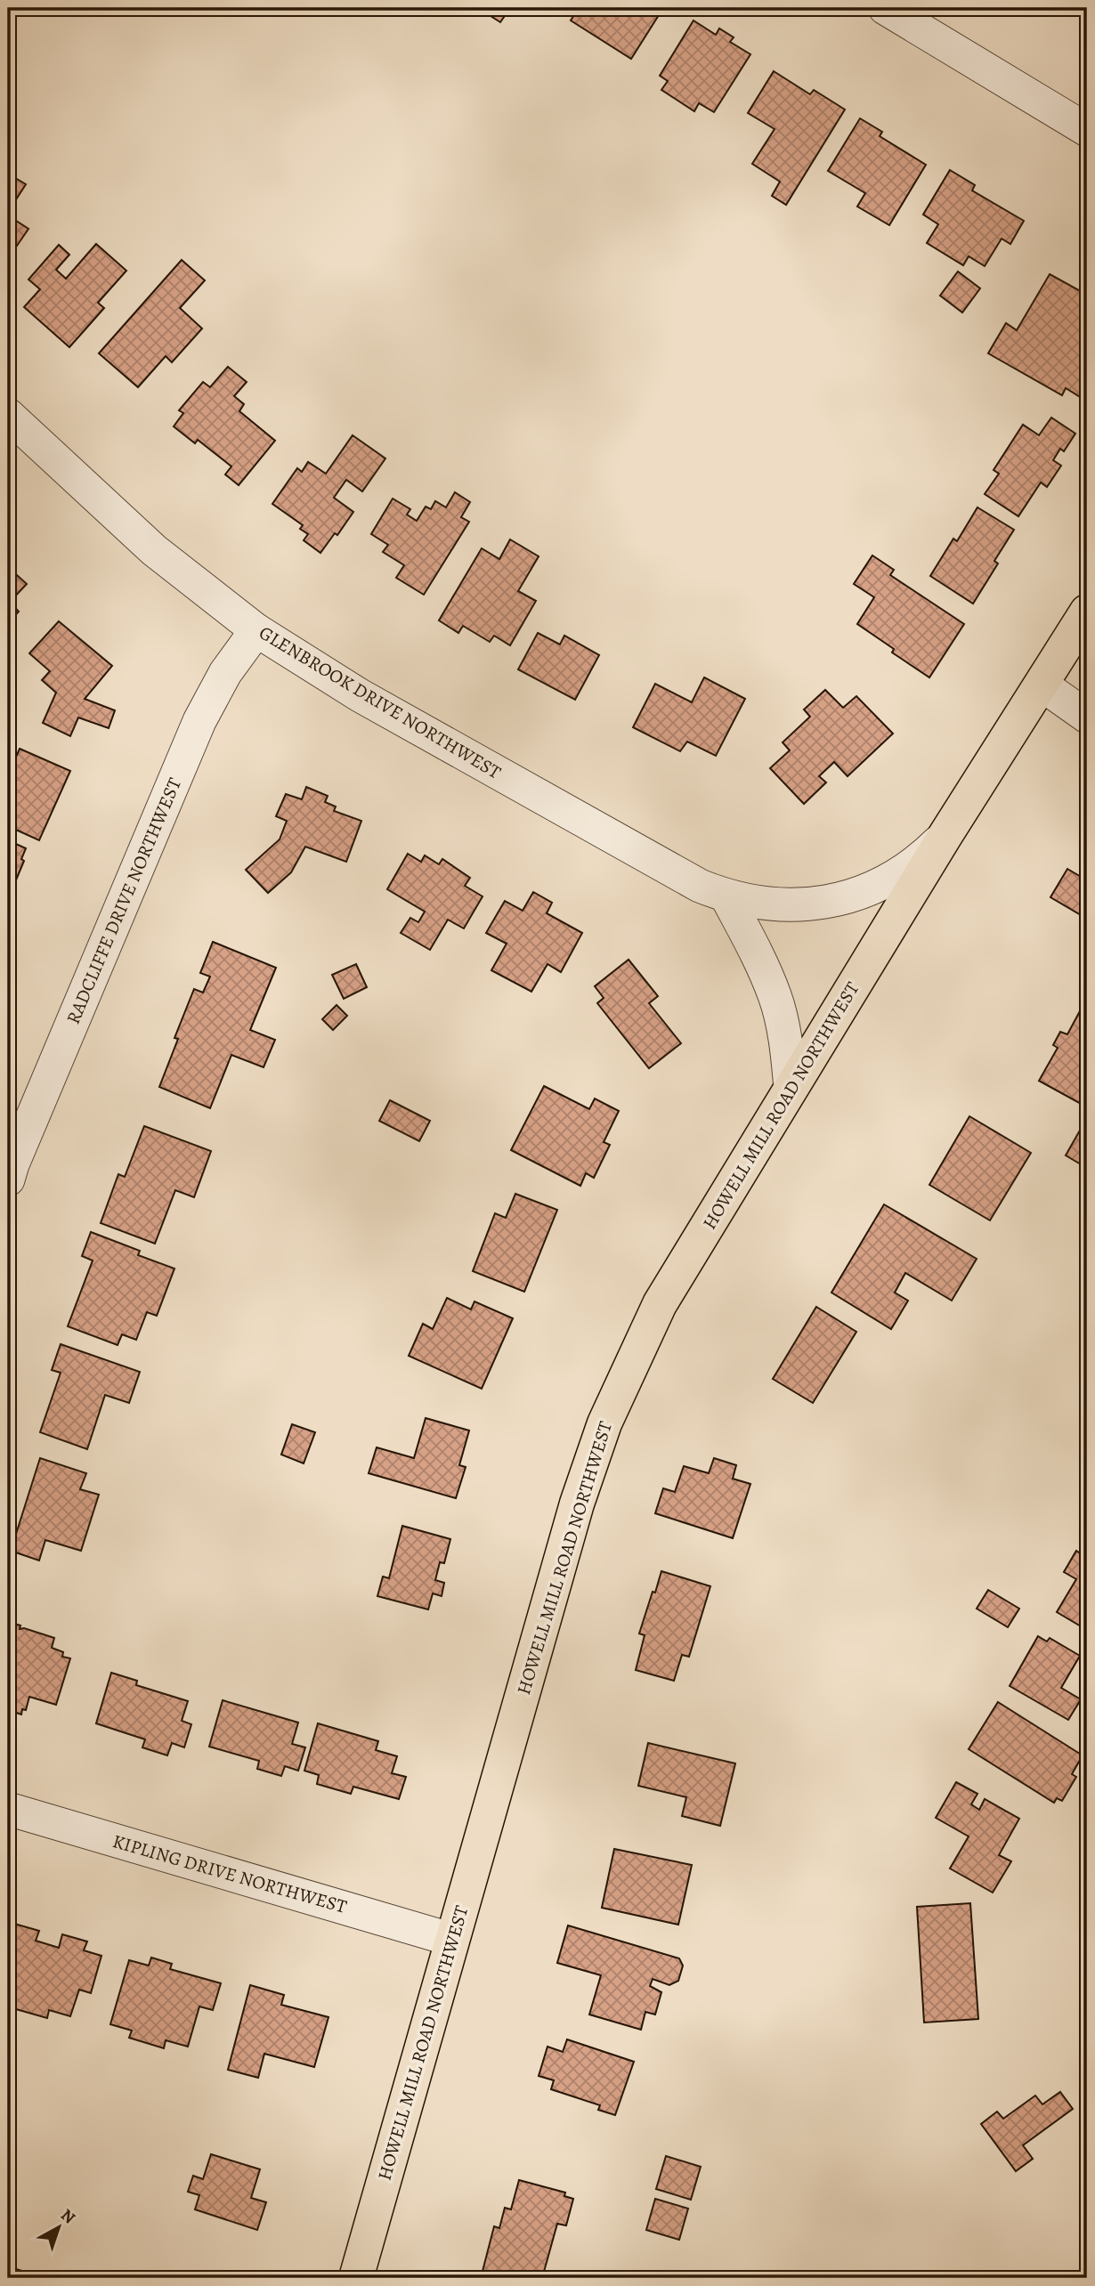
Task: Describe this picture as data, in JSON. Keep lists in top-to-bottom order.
{
  "streets": {
    "main road": ["HOWELL MILL ROAD NORTHWEST"],
    "street": ["GLENBROOK DRIVE NORTHWEST", "RADCLIFFE DRIVE NORTHWEST", "KIPLING DRIVE NORTHWEST"]
  },
  "crossings": [
    ["GLENBROOK DRIVE NORTHWEST", "RADCLIFFE DRIVE NORTHWEST"],
    ["GLENBROOK DRIVE NORTHWEST", "HOWELL MILL ROAD NORTHWEST"],
    ["HOWELL MILL ROAD NORTHWEST", "KIPLING DRIVE NORTHWEST"]
  ],
  "north": "top right"
}
